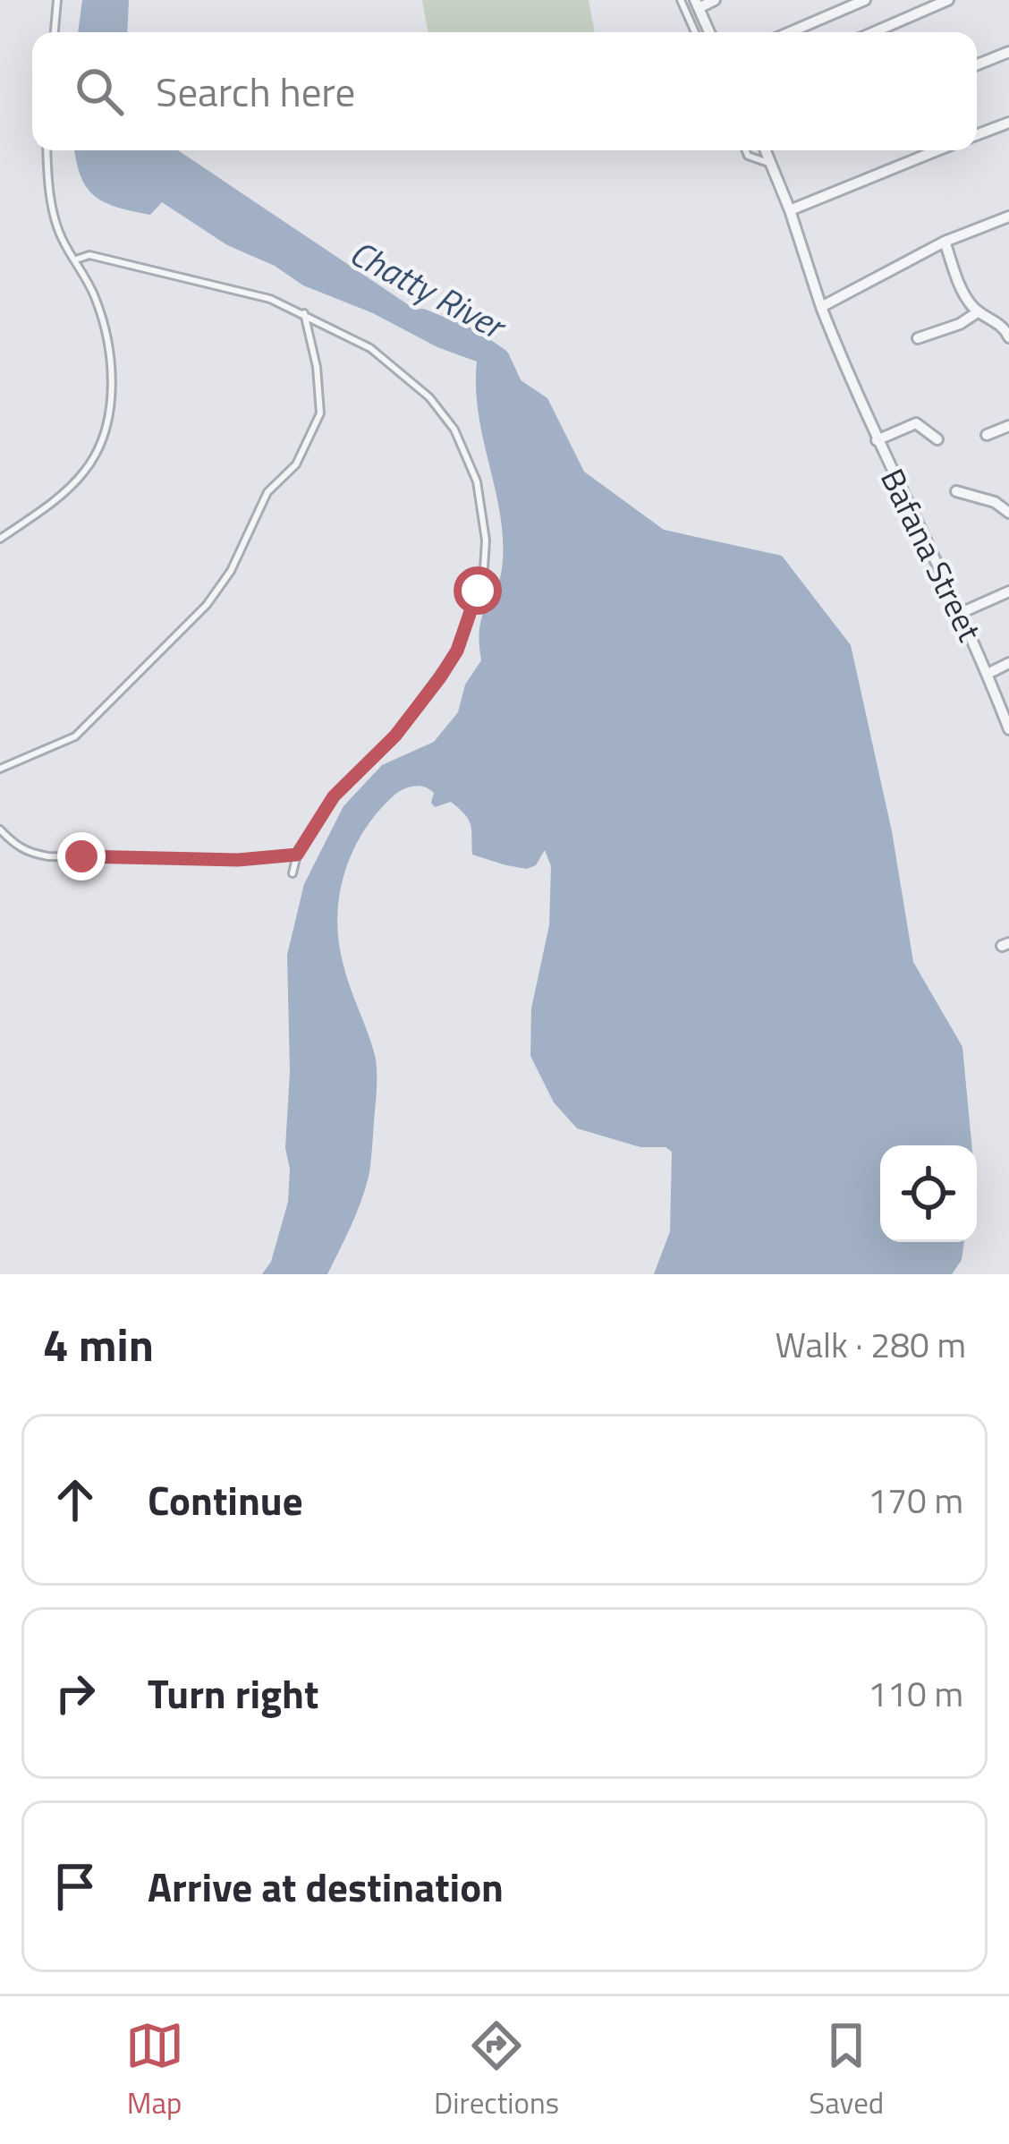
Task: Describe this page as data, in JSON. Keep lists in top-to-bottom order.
{
  "streets": {
    "street": ["Bafana Street"]
  },
  "water": ["Chatty River"],
  "page": {
    "search": "Search here",
    "heading": ["4 min", "Walk · 280 m"],
    "list": [
      ["Continue", "170 m"],
      ["Turn right", "110 m"],
      "Arrive at destination"
    ],
    "nav": ["Map", "Directions", "Saved"]
  }
}
